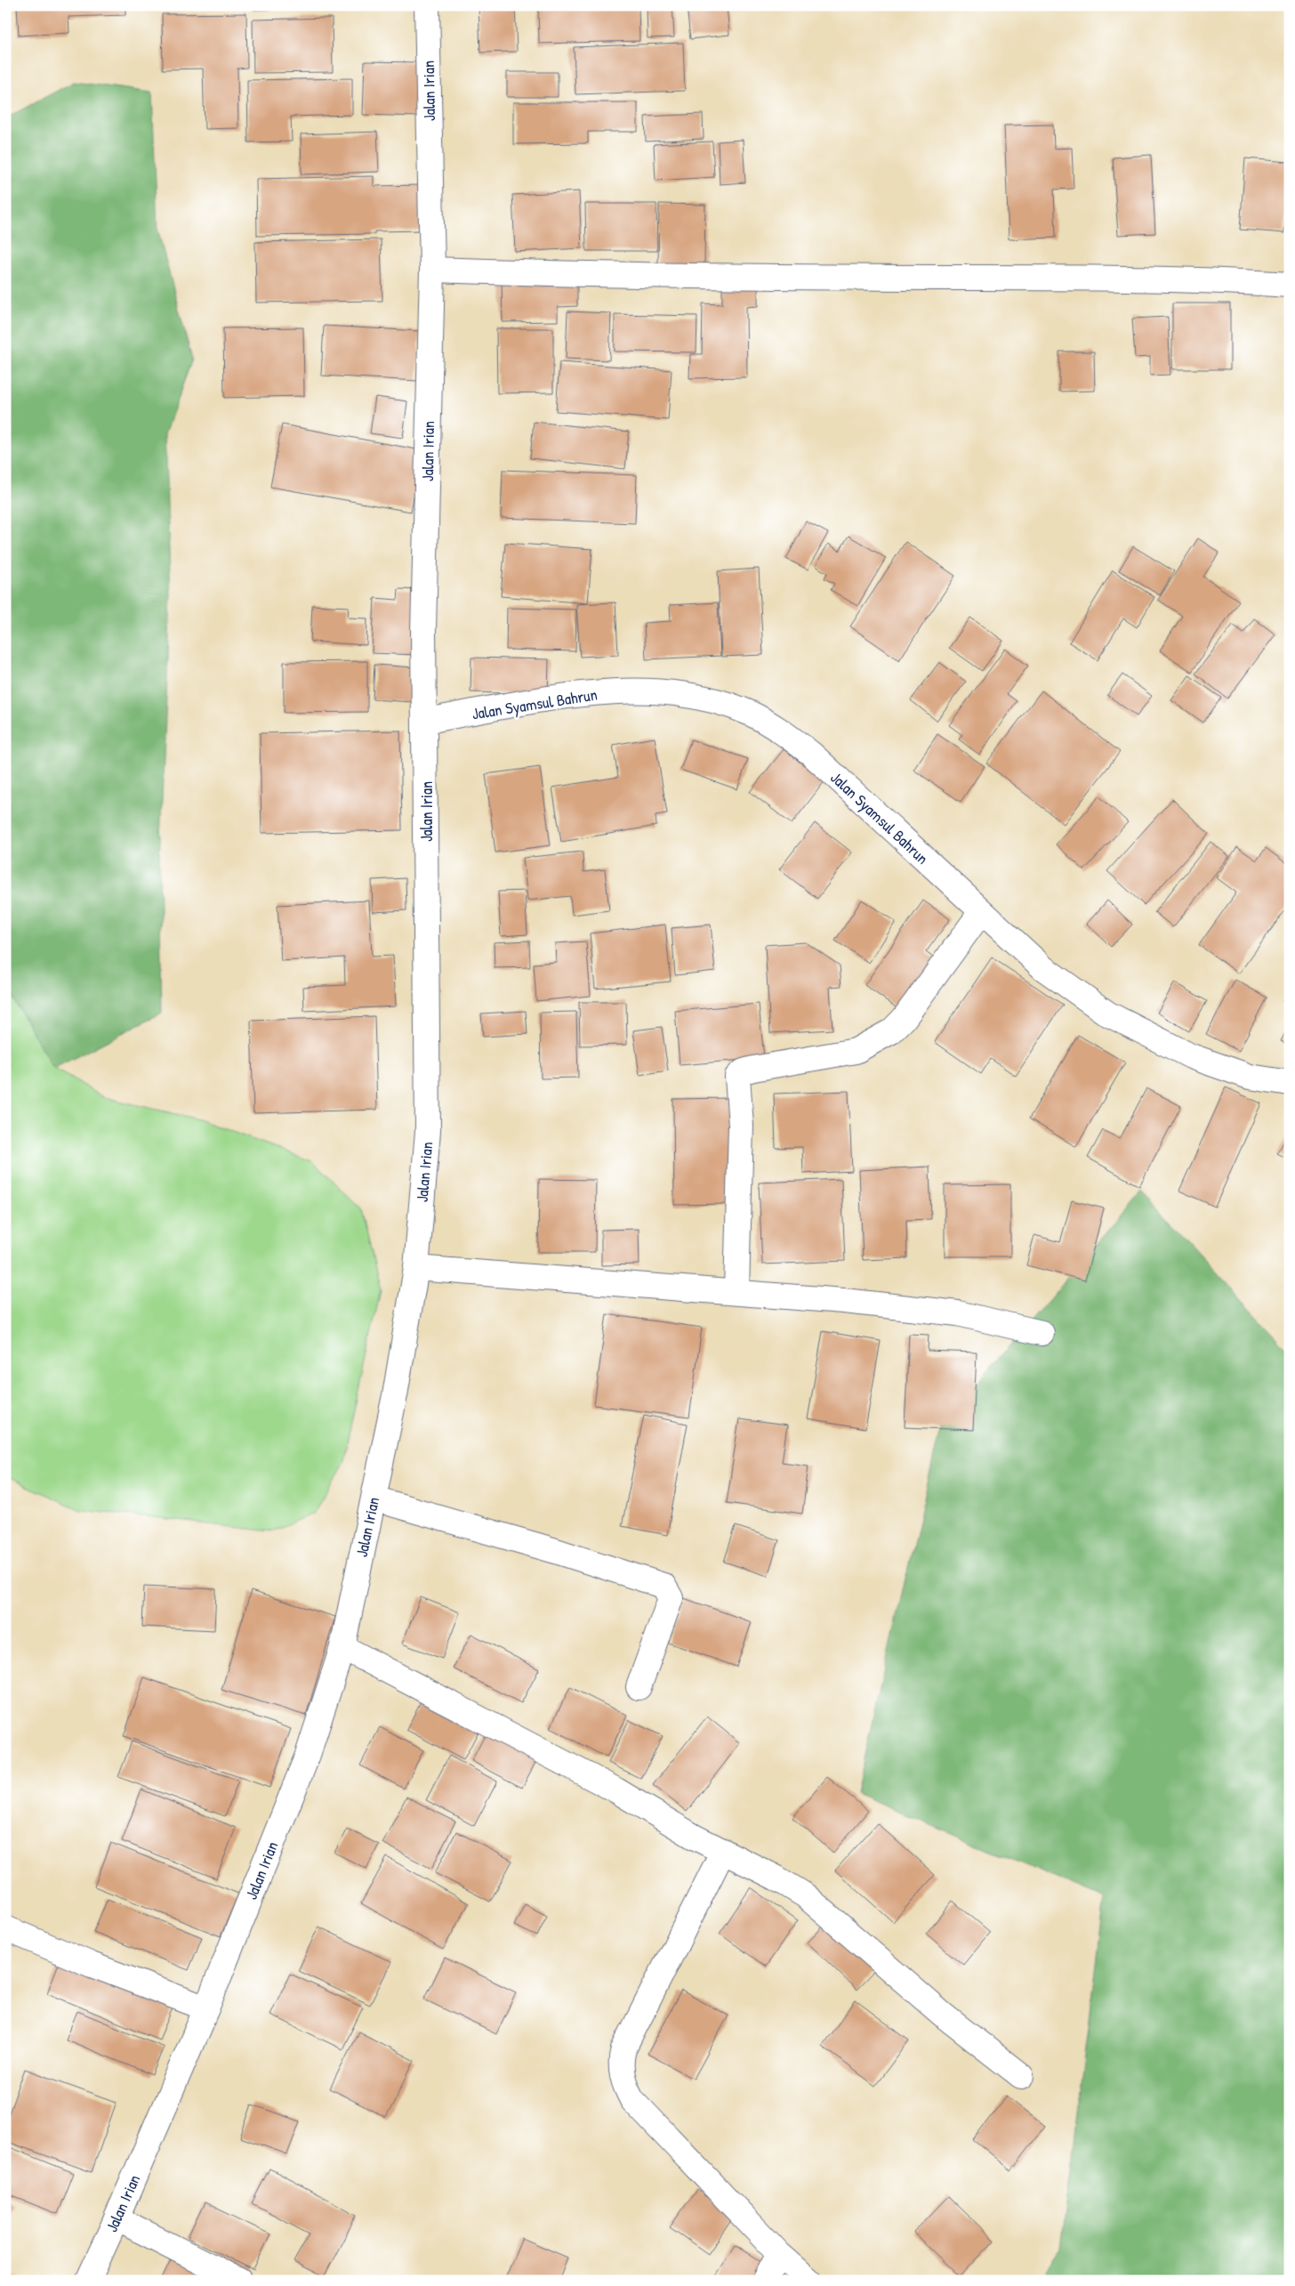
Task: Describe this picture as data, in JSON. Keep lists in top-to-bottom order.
{
  "streets": {
    "street": ["Jalan Irian", "Jalan Syamsul Bahrun"]
  },
  "crossings": [
    ["Jalan Irian", "Jalan Syamsul Bahrun"]
  ]
}
